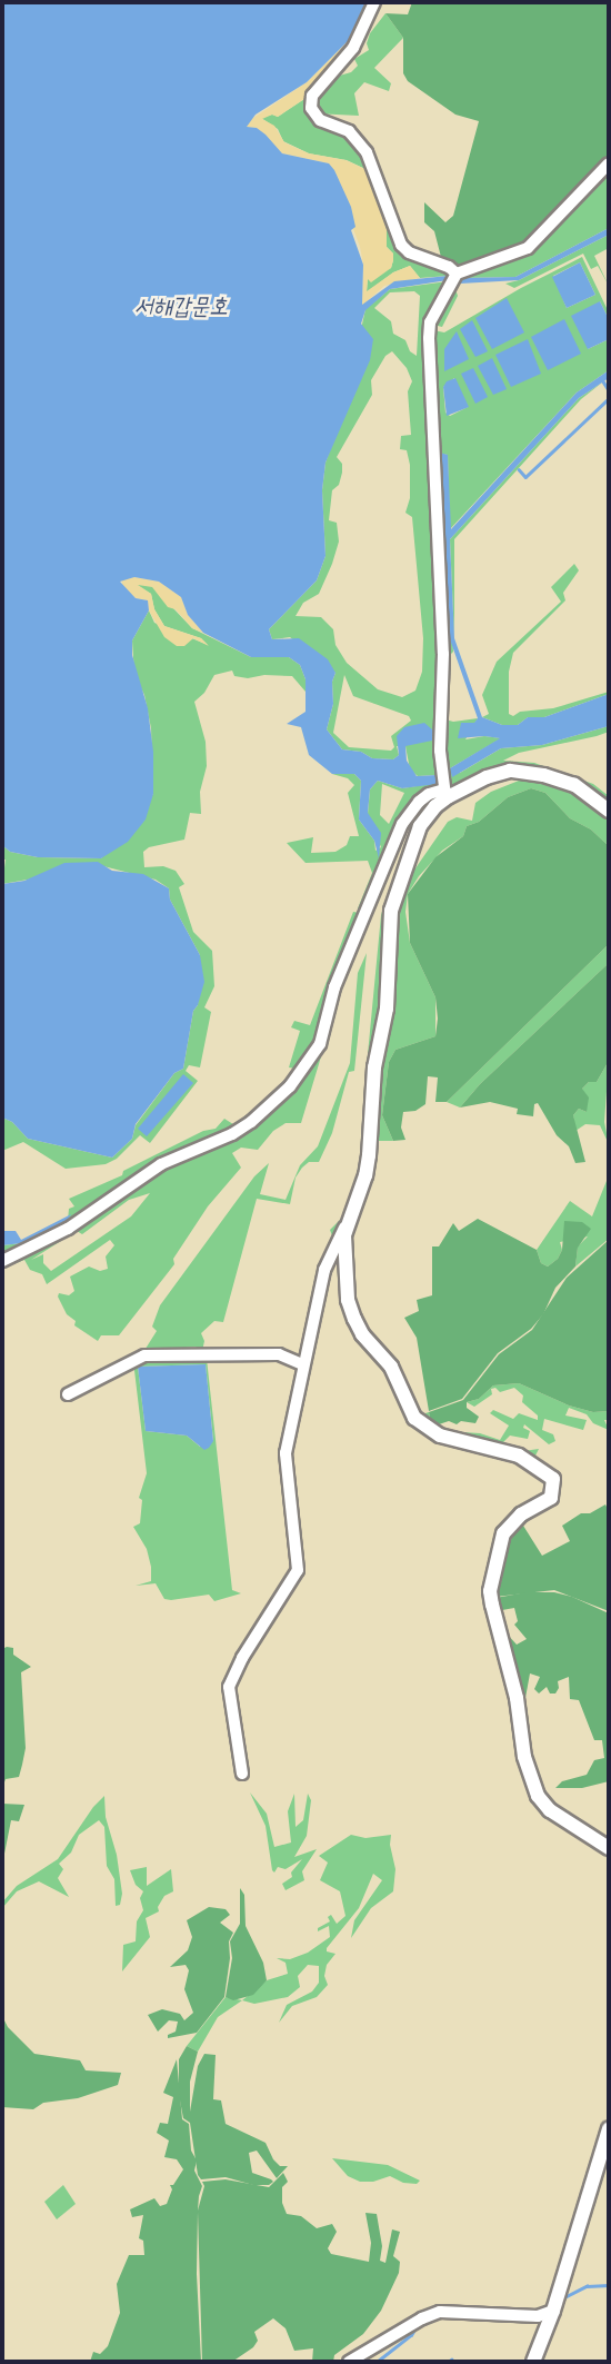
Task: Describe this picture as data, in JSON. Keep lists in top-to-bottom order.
{
  "water": ["서해갑문호"]
}
